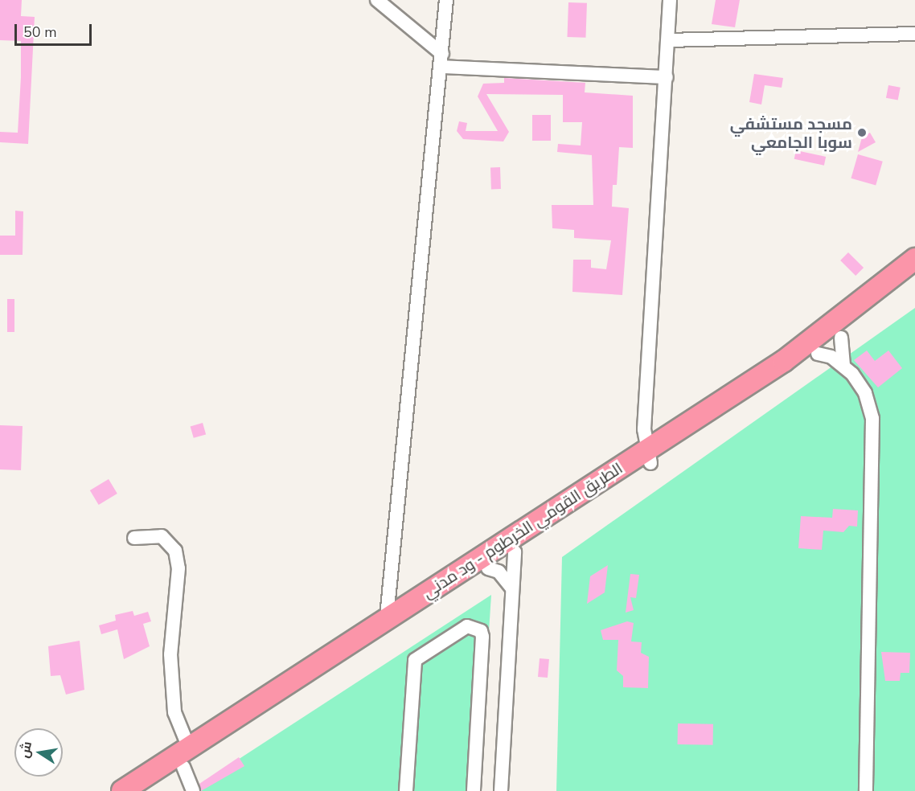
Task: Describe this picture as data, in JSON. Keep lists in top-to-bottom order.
{
  "streets": {
    "highway": ["الطريق القومي الخرطوم - ود مدني"]
  },
  "places": ["مسجد مستشفي سوبا الجامعي"],
  "scale_bar": "50 m",
  "north": "left"
}
